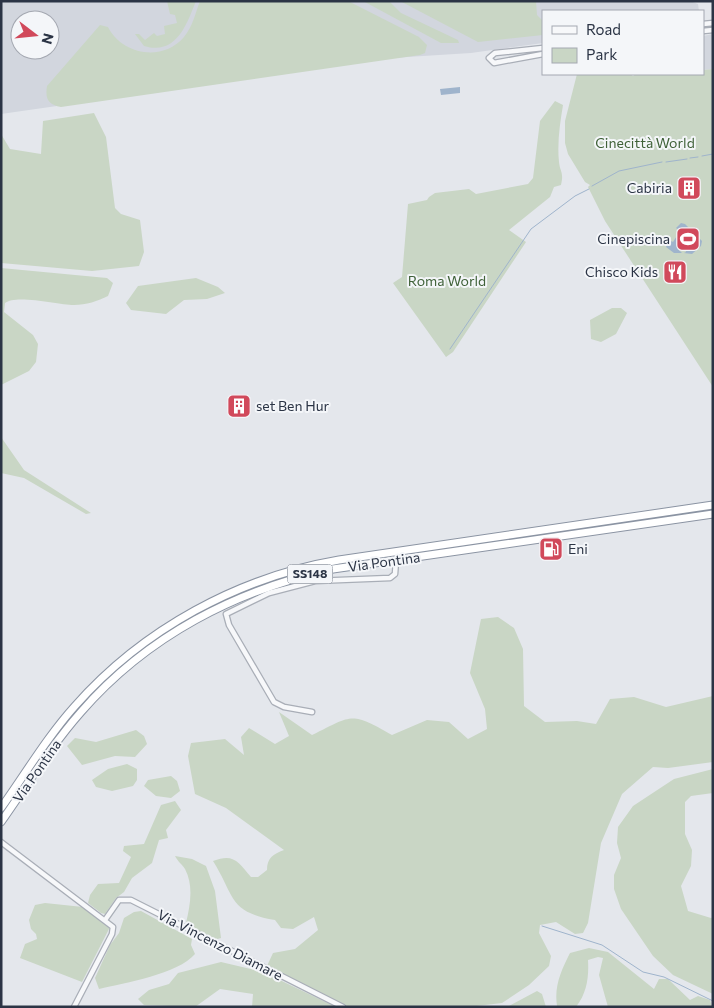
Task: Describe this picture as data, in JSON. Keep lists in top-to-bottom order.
{
  "streets": {
    "highway": ["Via Pontina", "SS148"],
    "street": ["Via Vincenzo Diamare"]
  },
  "parks": ["Cinecittà World", "Roma World"],
  "places": {
    "building": ["Cabiria", "set Ben Hur"],
    "sports": ["Cinepiscina"],
    "restaurant": ["Chisco Kids"],
    "fuel station": ["Eni"]
  },
  "legend": ["Road", "Park"],
  "north": "right"
}
